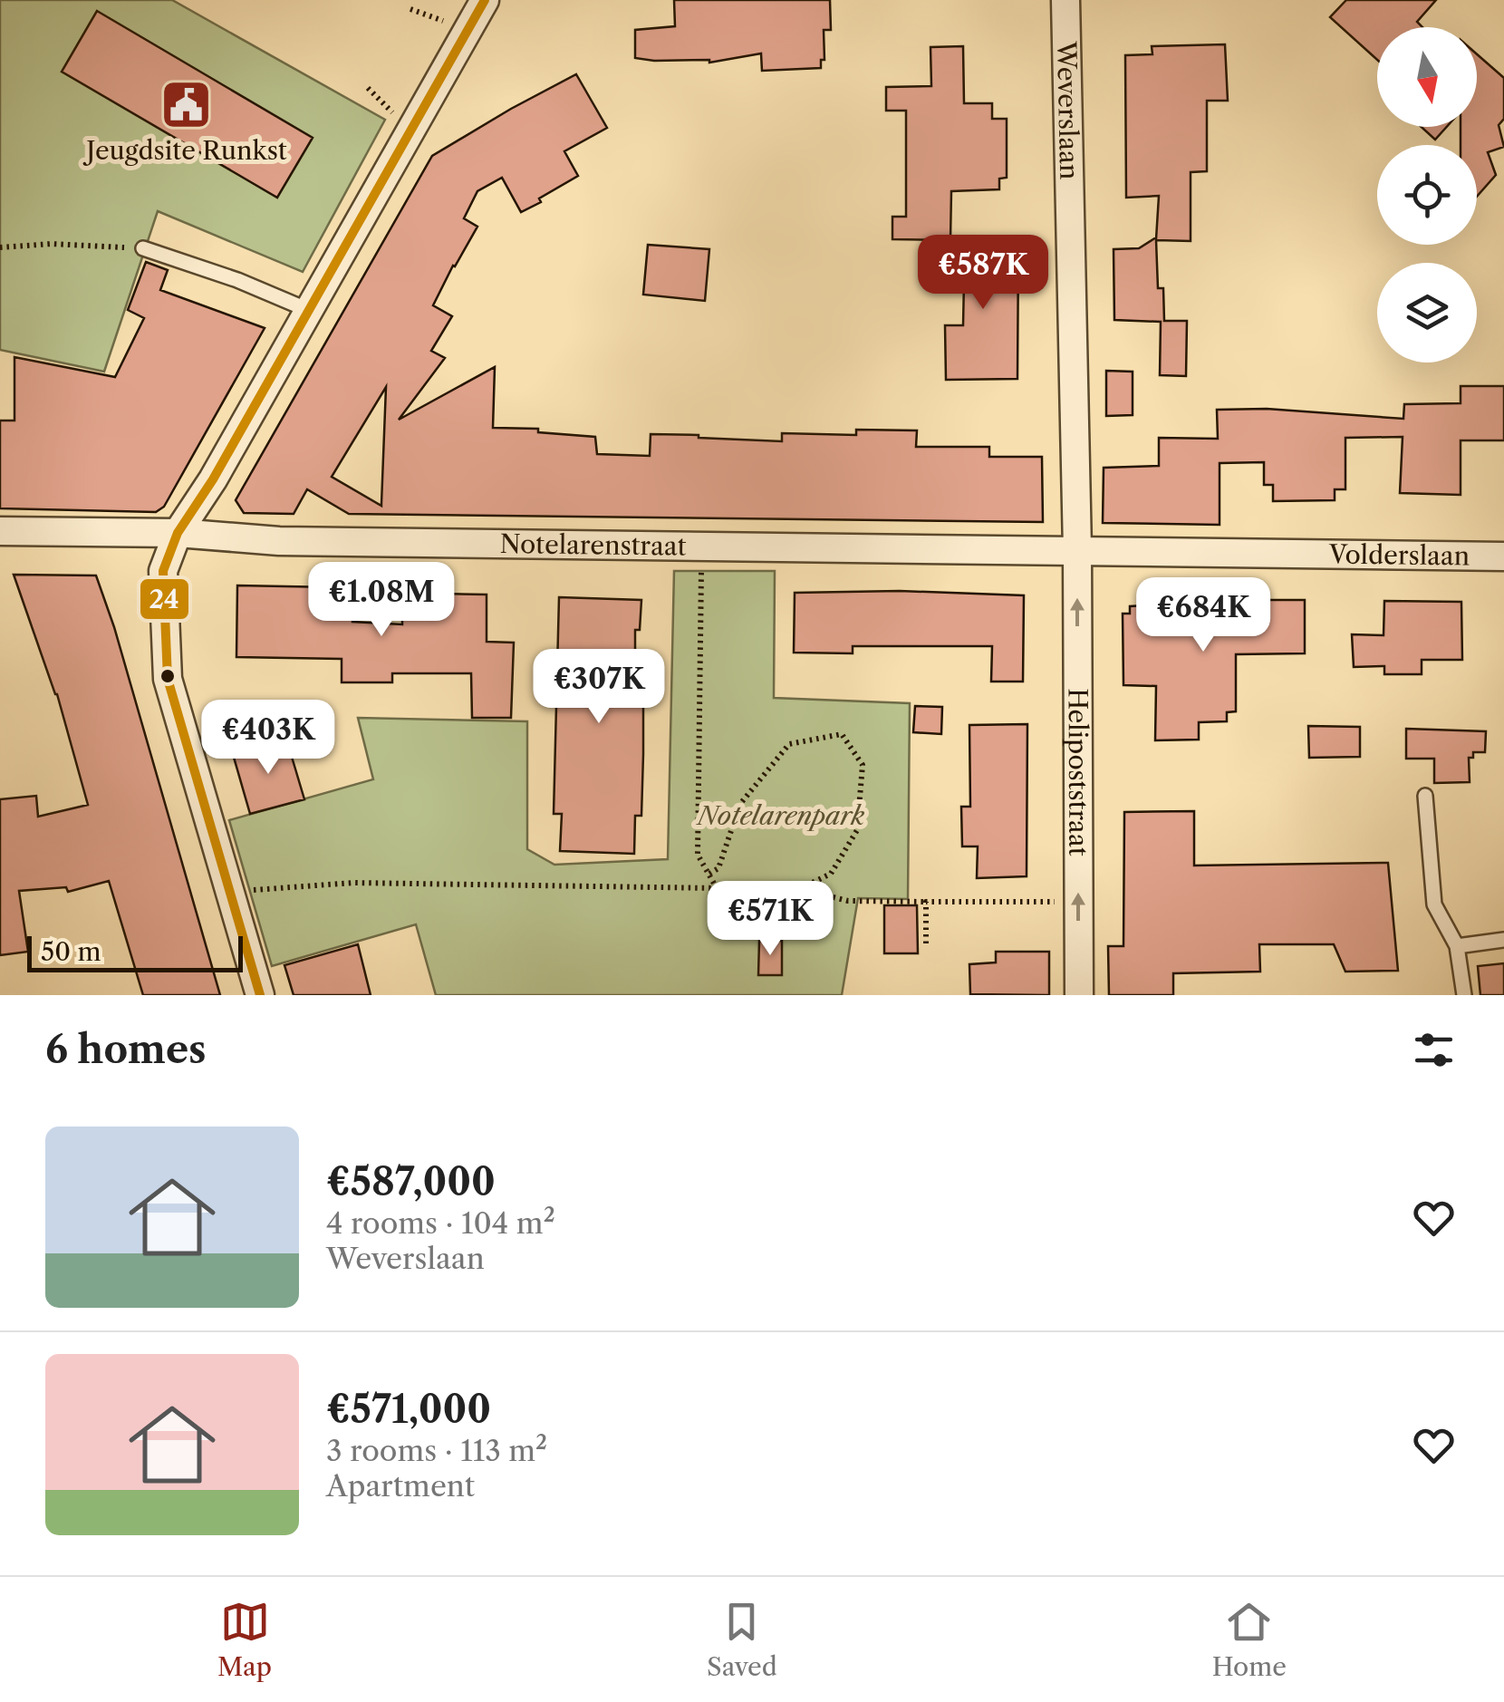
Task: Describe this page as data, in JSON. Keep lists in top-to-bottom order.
{
  "streets": {
    "street": [
      "Weverslaan",
      "Notelarenstraat",
      "Volderslaan",
      "Helipoststraat"
    ]
  },
  "crossings": [
    ["Weverslaan", "Notelarenstraat"],
    ["Weverslaan", "Volderslaan"],
    ["Weverslaan", "Helipoststraat"],
    ["Notelarenstraat", "Volderslaan"],
    ["Notelarenstraat", "Helipoststraat"],
    ["Volderslaan", "Helipoststraat"]
  ],
  "one_way": ["Helipoststraat"],
  "parks": ["Notelarenpark"],
  "places": {
    "public building": ["Jeugdsite Runkst"]
  },
  "lines": ["transit line 24"],
  "scale_bar": "50 m",
  "north": "bottom",
  "page": {
    "price": [
      "€587K",
      "€1.08M",
      "€684K",
      "€307K",
      "€403K",
      "€571K"
    ],
    "scale": "50 m",
    "heading": "6 homes",
    "list": [
      {
        "name": "€587,000",
        "note": "4 rooms · 104 m² · Weverslaan"
      },
      {
        "name": "€571,000",
        "note": "3 rooms · 113 m² · Apartment"
      }
    ],
    "tabs": ["Map", "Saved", "Home"]
  }
}
